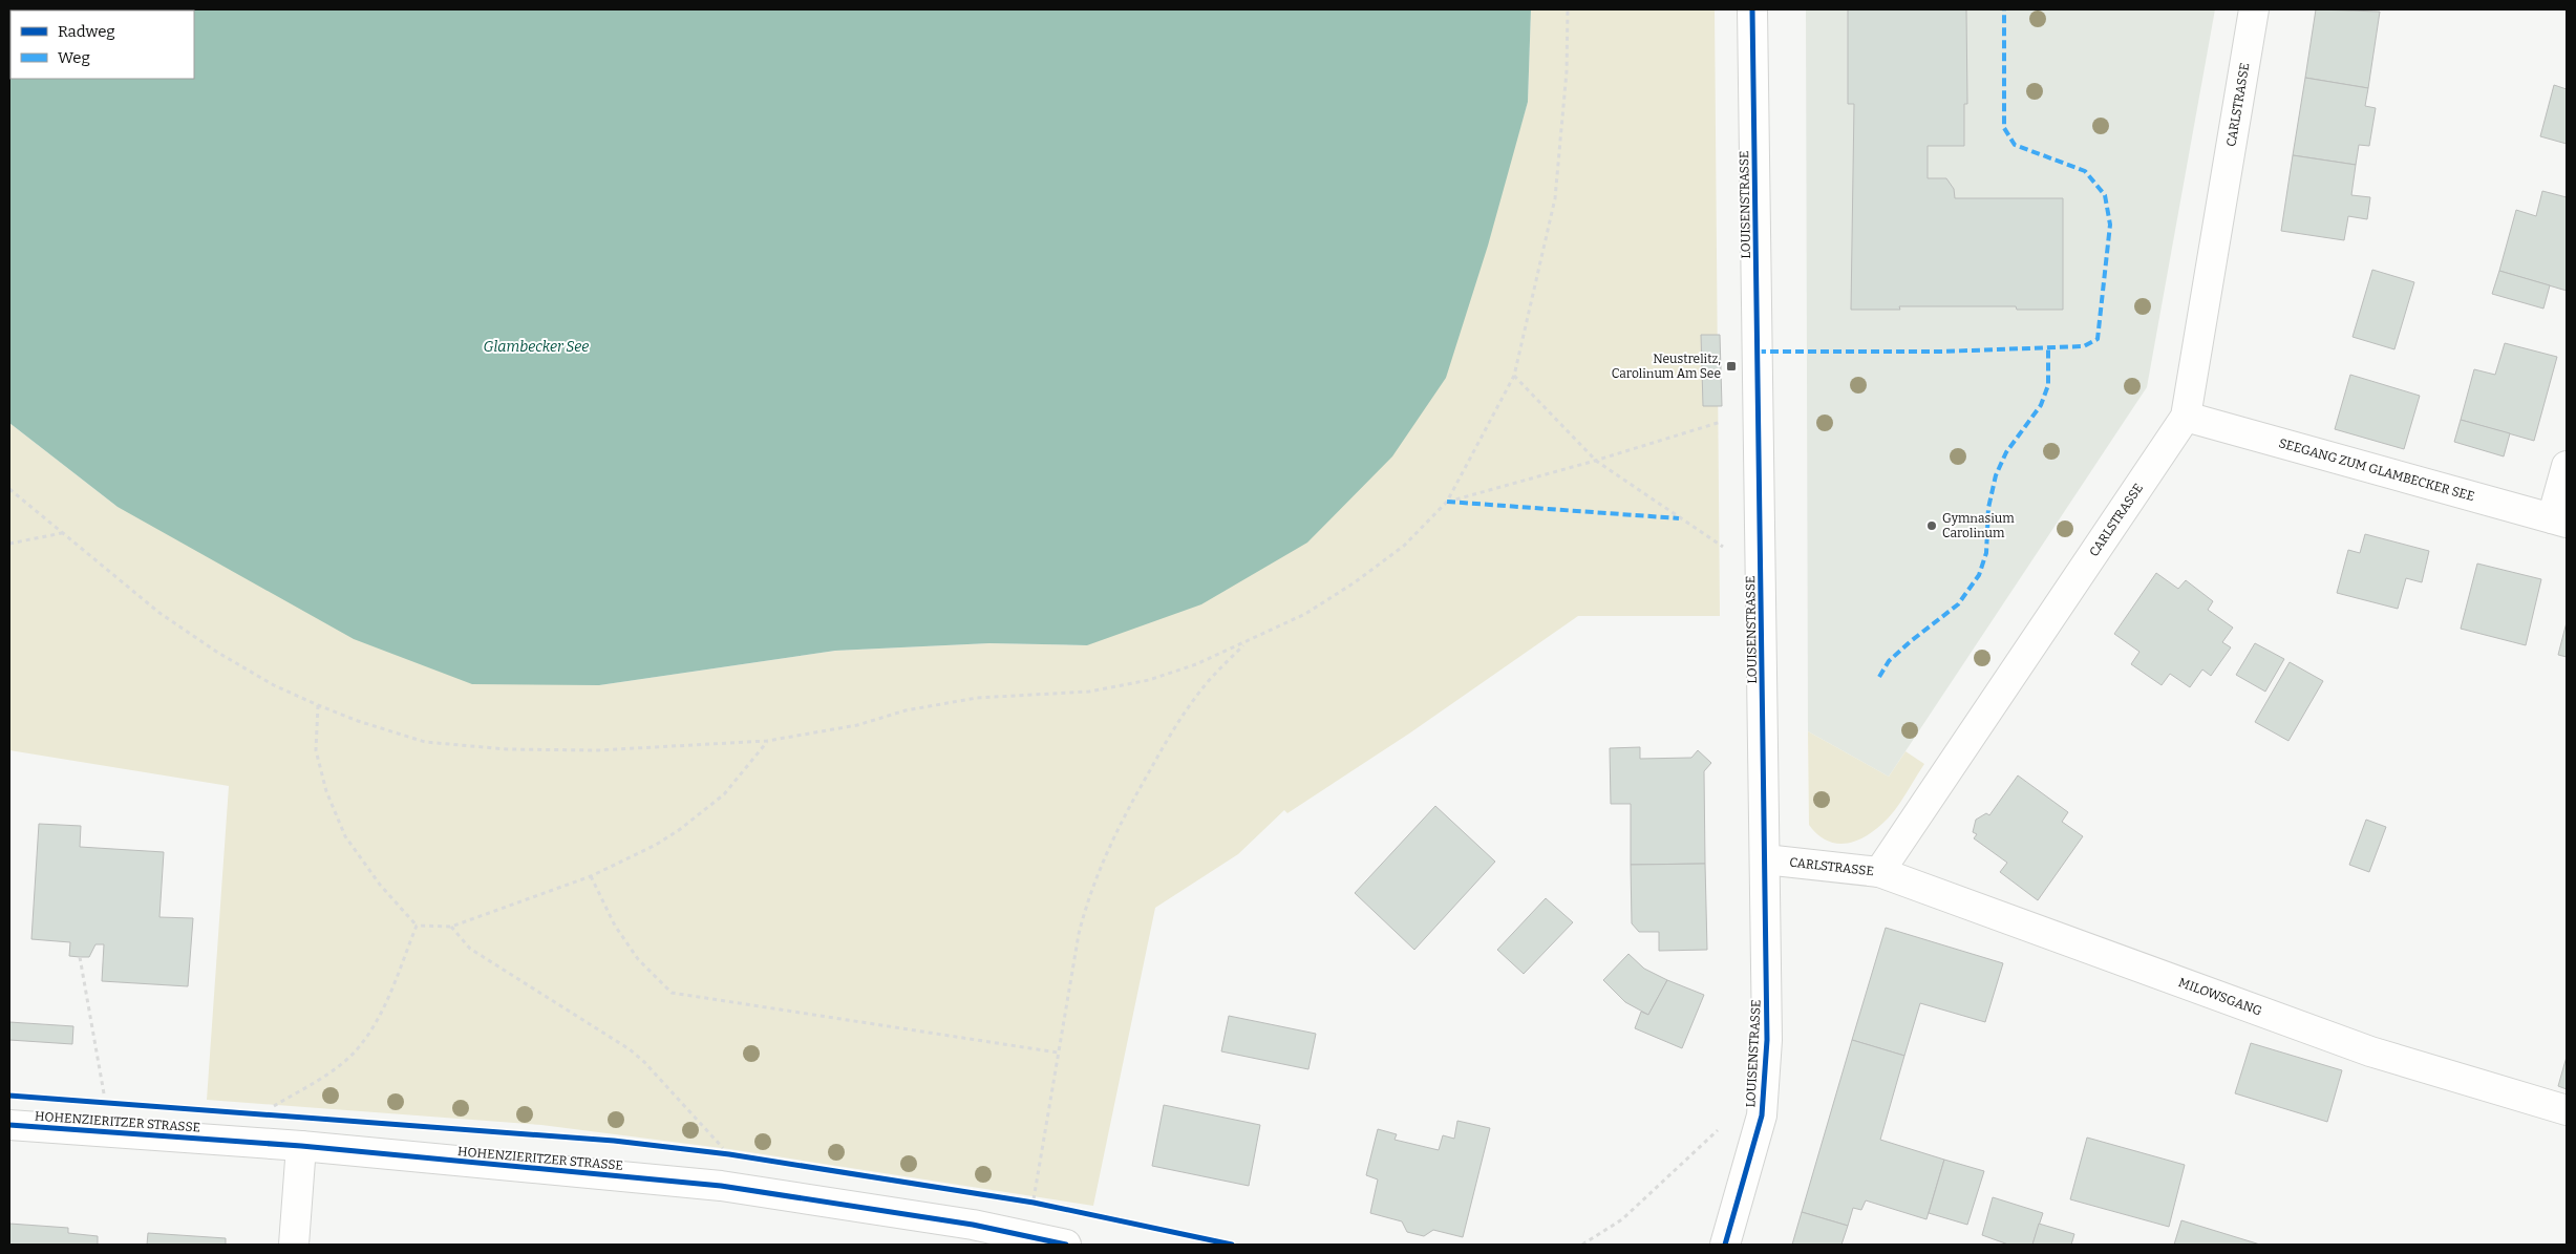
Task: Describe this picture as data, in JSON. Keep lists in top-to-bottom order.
{
  "streets": {
    "street": [
      "CARLSTRASSE",
      "LOUISENSTRASSE",
      "SEEGANG ZUM GLAMBECKER SEE",
      "MILOWSGANG",
      "HOHENZIERITZER STRASSE"
    ]
  },
  "crossings": [
    ["CARLSTRASSE", "LOUISENSTRASSE"],
    ["CARLSTRASSE", "SEEGANG ZUM GLAMBECKER SEE"],
    ["CARLSTRASSE", "MILOWSGANG"]
  ],
  "water": ["Glambecker See"],
  "places": {
    "transit": ["Neustrelitz, Carolinum Am See"],
    "other": ["Gymnasium Carolinum"]
  },
  "legend": ["Radweg", "Weg"]
}
